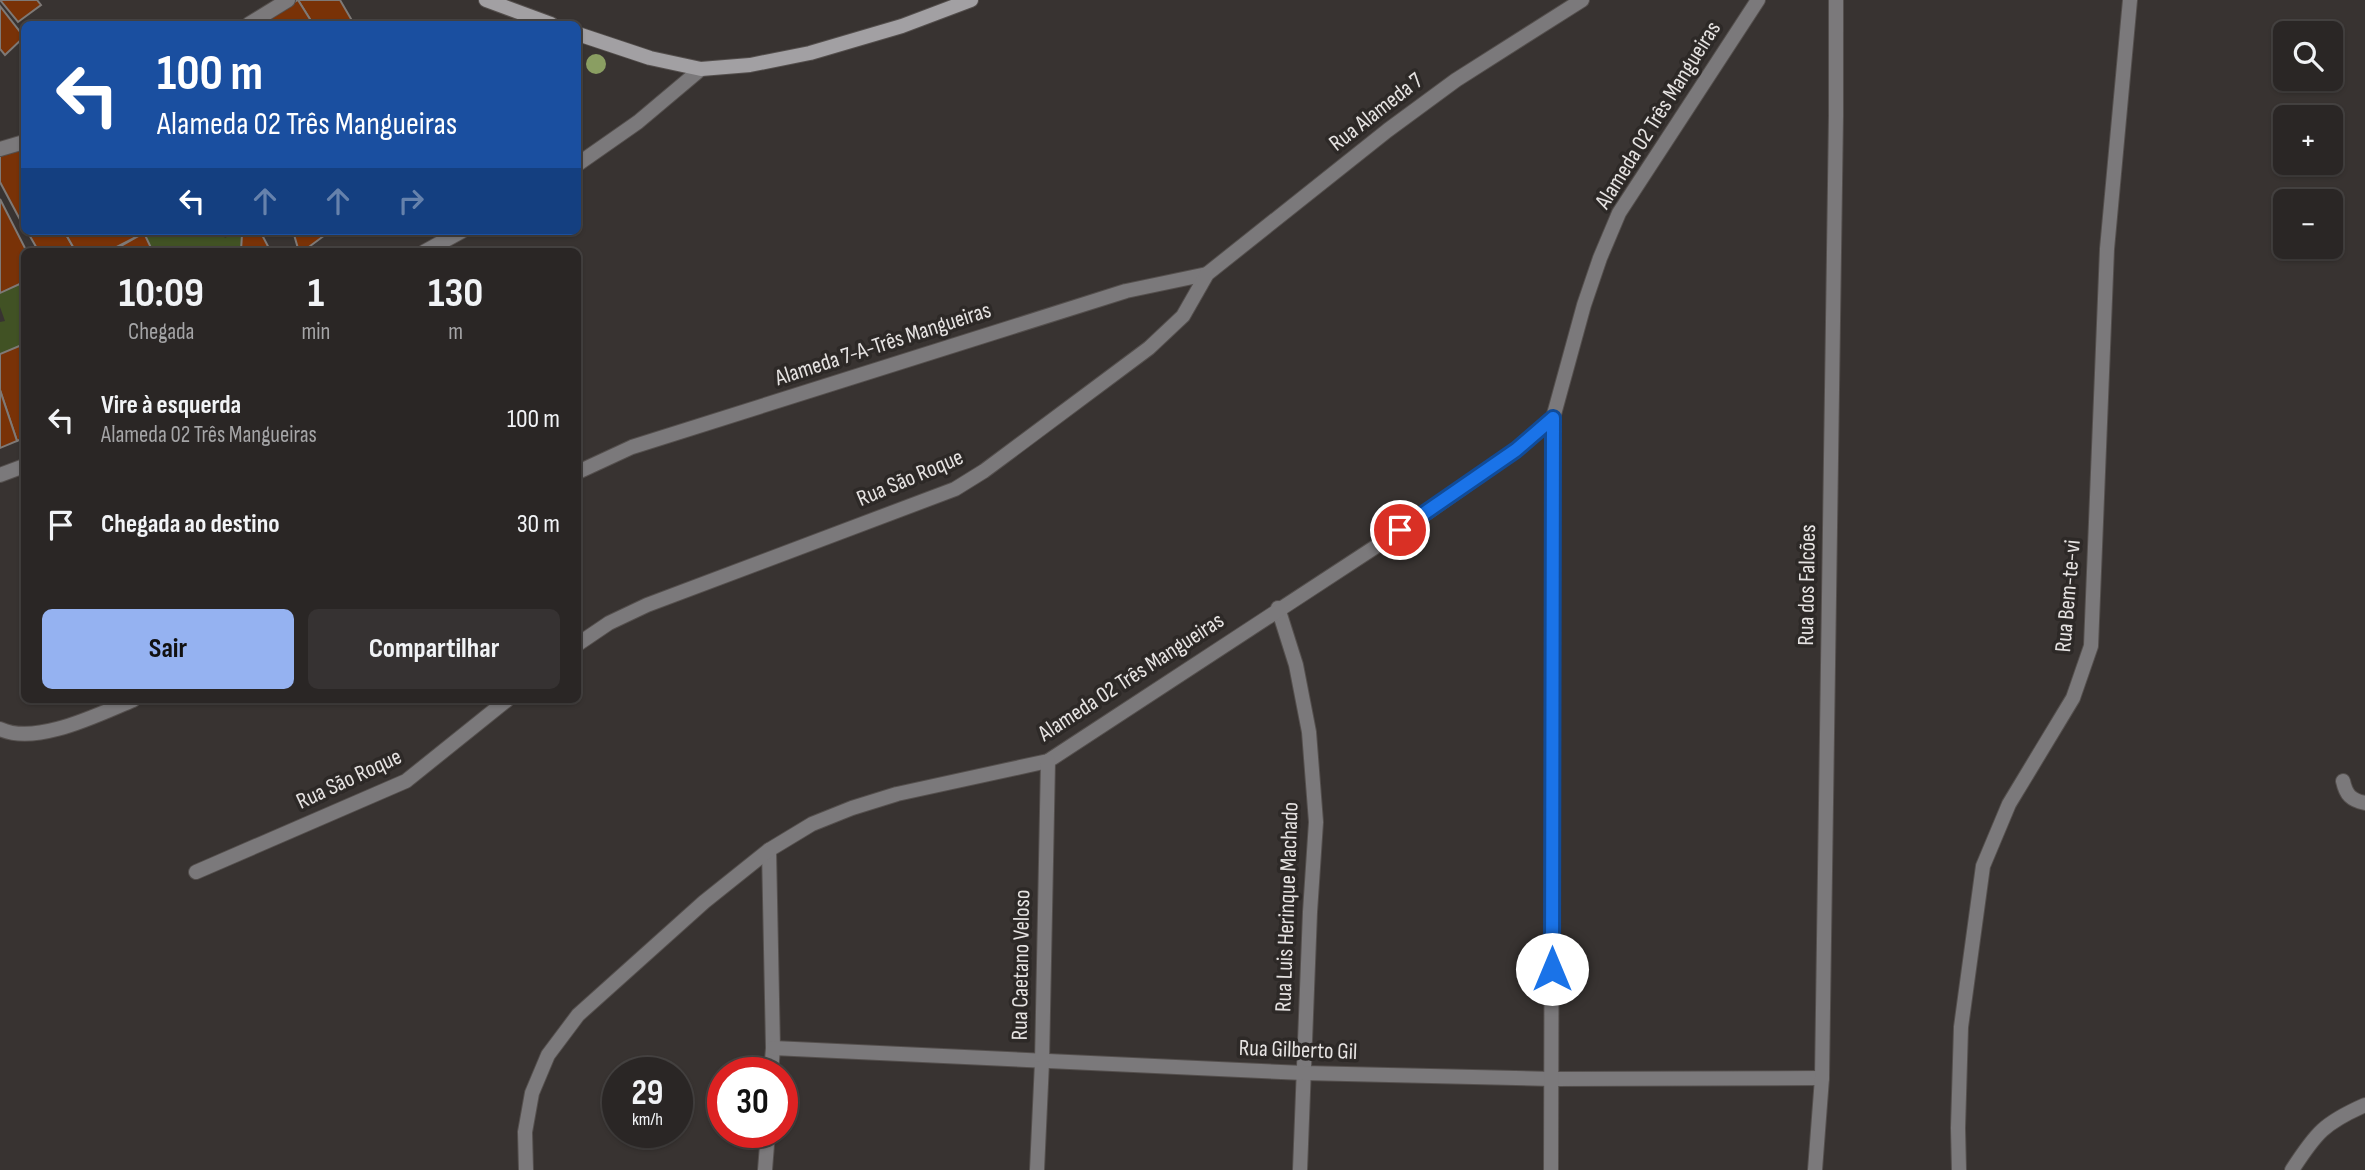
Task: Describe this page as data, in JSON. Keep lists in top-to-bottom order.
{
  "streets": {
    "street": [
      "Rua Alameda 7",
      "Alameda 02 Três Mangueiras",
      "Alameda 7-A-Três Mangueiras",
      "Rua São Roque",
      "Rua dos Falcões",
      "Rua Bem-te-vi",
      "Rua Luis Herinque Machado",
      "Rua Caetano Veloso",
      "Rua Gilberto Gil"
    ]
  },
  "crossings": [
    ["Rua Alameda 7", "Alameda 7-A-Três Mangueiras"],
    ["Rua Alameda 7", "Rua São Roque"],
    ["Alameda 02 Três Mangueiras", "Rua Luis Herinque Machado"],
    ["Alameda 02 Três Mangueiras", "Rua Caetano Veloso"],
    ["Alameda 02 Três Mangueiras", "Rua Gilberto Gil"],
    ["Alameda 7-A-Três Mangueiras", "Rua São Roque"],
    ["Rua dos Falcões", "Rua Gilberto Gil"],
    ["Rua Luis Herinque Machado", "Rua Gilberto Gil"],
    ["Rua Caetano Veloso", "Rua Gilberto Gil"]
  ],
  "page": {
    "map_buttons": ["+", "−"],
    "turn": ["100 m", "Alameda 02 Três Mangueiras"],
    "eta": [
      "10:09",
      "Chegada",
      "1",
      "min",
      "130",
      "m"
    ],
    "list": [
      {
        "name": "Vire à esquerda",
        "note": "Alameda 02 Três Mangueiras",
        "value": "100 m"
      },
      {
        "name": "Chegada ao destino",
        "value": "30 m"
      }
    ],
    "buttons": ["Sair", "Compartilhar"],
    "speed": "29 km/h",
    "limit": "30"
  }
}
